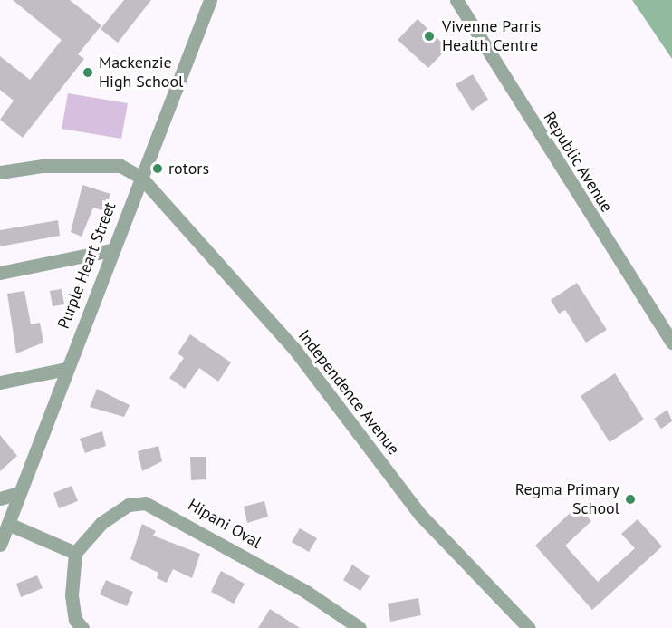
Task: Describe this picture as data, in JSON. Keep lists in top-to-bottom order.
{
  "streets": {
    "street": [
      "Republic Avenue",
      "Purple Heart Street",
      "Independence Avenue",
      "Hipani Oval"
    ]
  },
  "crossings": [
    ["Purple Heart Street", "Independence Avenue"]
  ],
  "places": [
    "Vivenne Parris Health Centre",
    "Mackenzie High School",
    "rotors",
    "Regma Primary School"
  ]
}
